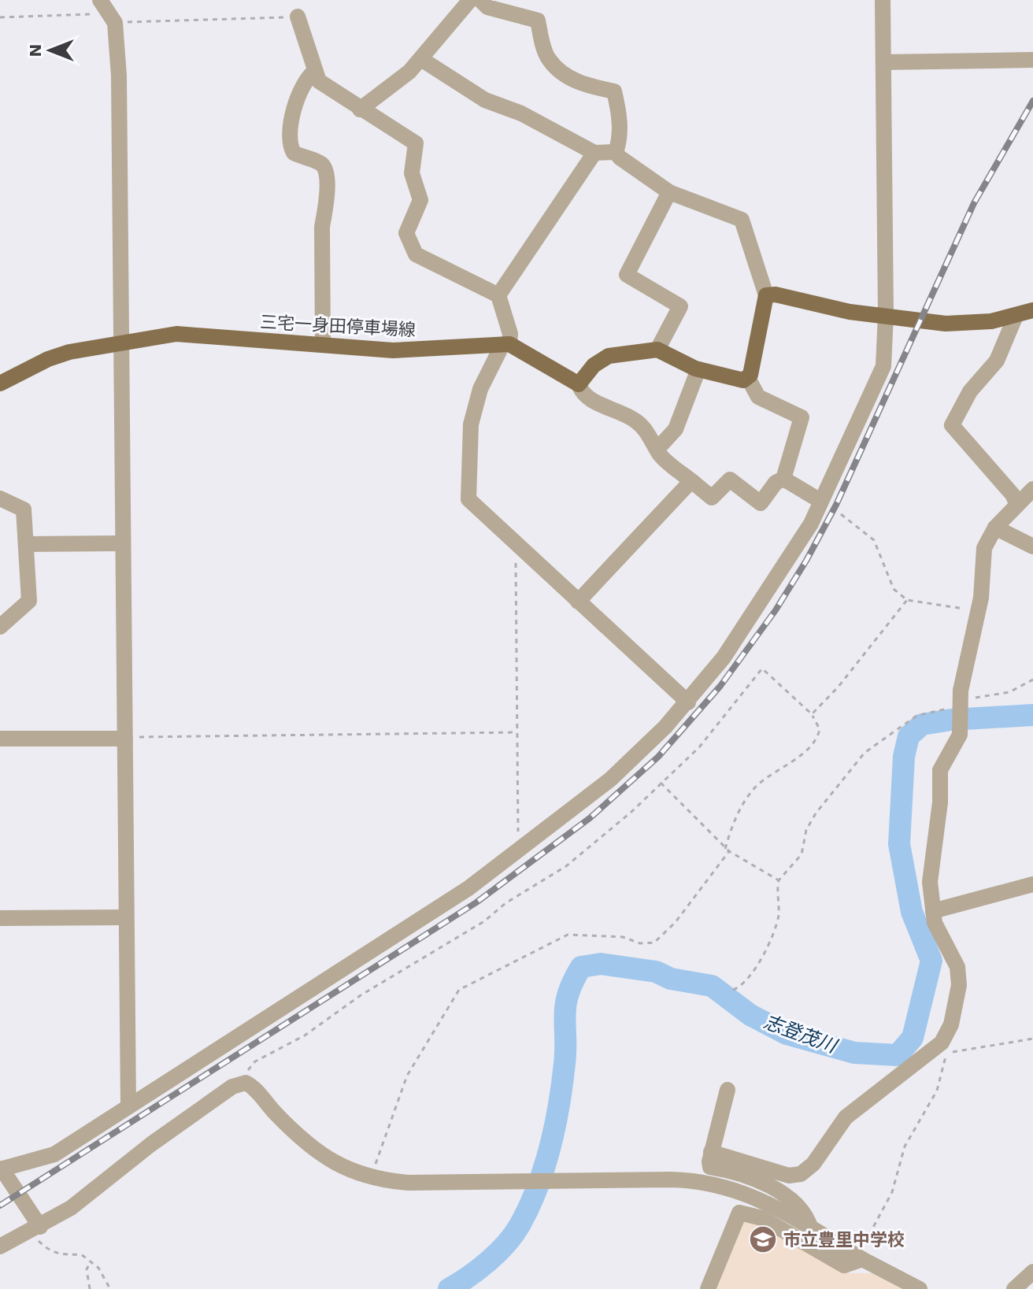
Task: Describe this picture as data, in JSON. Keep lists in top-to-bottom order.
{
  "streets": {
    "main road": ["三宅一身田停車場線"]
  },
  "water": ["志登茂川"],
  "places": {
    "school or university": ["市立豊里中学校"]
  },
  "north": "left"
}
